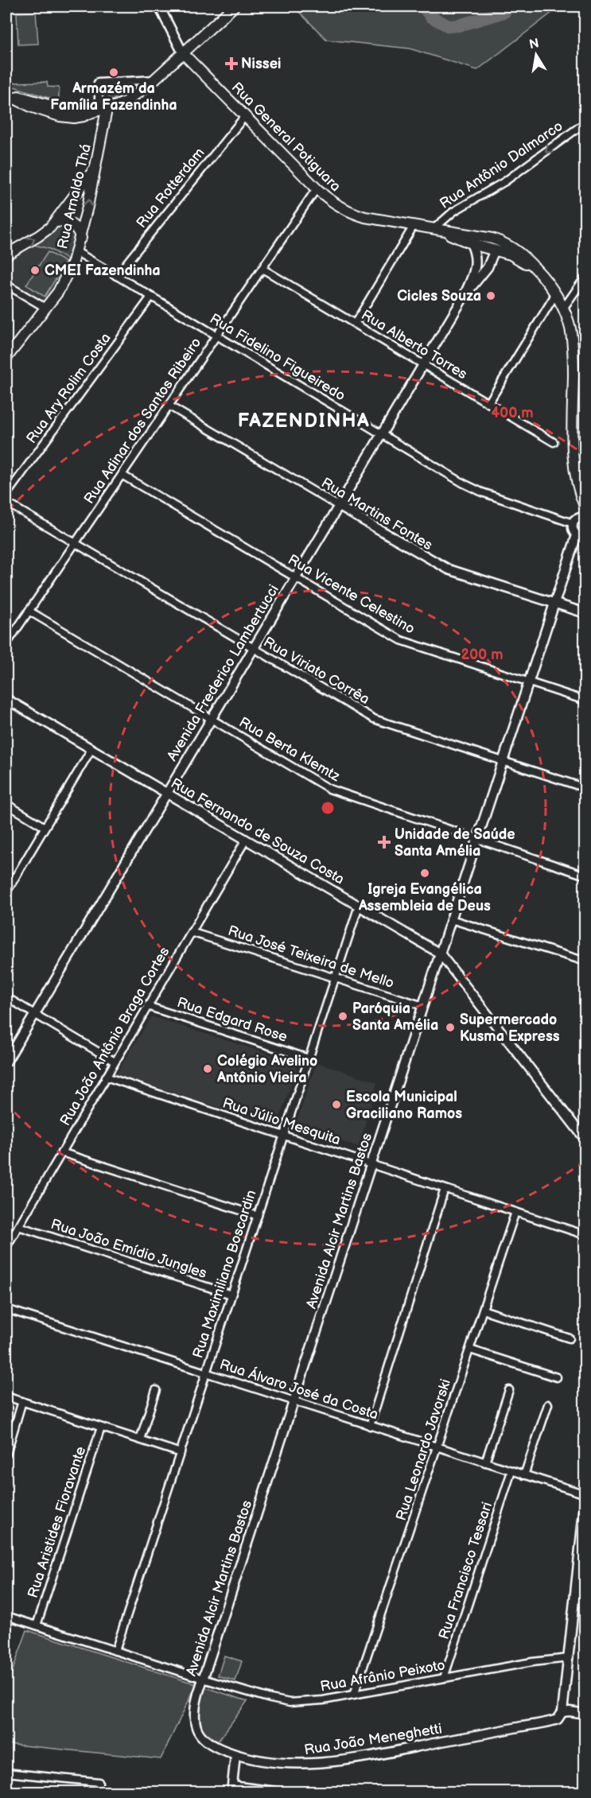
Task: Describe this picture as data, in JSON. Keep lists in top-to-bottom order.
{
  "streets": {
    "main road": ["Rua General Potiguara", "Rua Arnaldo Thá"],
    "street": [
      "Rua Antônio Dalmarco",
      "Rua Rotterdam",
      "Rua Alberto Torres",
      "Rua Fidelino Figueiredo",
      "Rua Ary Rolim Costa",
      "Rua Adinar dos Santos Ribeiro",
      "Rua Martins Fontes",
      "Rua Vicente Celestino",
      "Rua Viriato Corrêa",
      "Avenida Frederico Lambertucci",
      "Rua Berta Klemtz",
      "Rua Fernando de Souza Costa",
      "Rua José Teixeira de Mello",
      "Rua Edgard Rose",
      "Rua João Antônio Braga Cortes",
      "Rua Júlio Mesquita",
      "Avenida Alcir Martins Bastos",
      "Rua João Emídio Jungles",
      "Rua Maximiliano Boscardin",
      "Rua Álvaro José da Costa",
      "Rua Leonardo Javorski",
      "Rua Aristides Fioravante",
      "Rua Francisco Tessari",
      "Rua Afrânio Peixoto",
      "Rua João Meneghetti"
    ]
  },
  "crossings": [
    ["Rua General Potiguara", "Rua Antônio Dalmarco"],
    ["Rua General Potiguara", "Rua Rotterdam"],
    ["Rua General Potiguara", "Rua Adinar dos Santos Ribeiro"],
    ["Rua General Potiguara", "Avenida Frederico Lambertucci"],
    ["Rua Rotterdam", "Rua Fidelino Figueiredo"],
    ["Rua Arnaldo Thá", "Rua Fidelino Figueiredo"],
    ["Rua Alberto Torres", "Rua Adinar dos Santos Ribeiro"],
    ["Rua Alberto Torres", "Avenida Frederico Lambertucci"],
    ["Rua Fidelino Figueiredo", "Rua Ary Rolim Costa"],
    ["Rua Fidelino Figueiredo", "Rua Adinar dos Santos Ribeiro"],
    ["Rua Fidelino Figueiredo", "Avenida Frederico Lambertucci"],
    ["Rua Adinar dos Santos Ribeiro", "Rua Martins Fontes"],
    ["Rua Adinar dos Santos Ribeiro", "Rua Vicente Celestino"],
    ["Rua Adinar dos Santos Ribeiro", "Rua Viriato Corrêa"],
    ["Rua Adinar dos Santos Ribeiro", "Rua Berta Klemtz"],
    ["Rua Martins Fontes", "Avenida Frederico Lambertucci"],
    ["Rua Martins Fontes", "Avenida Alcir Martins Bastos"],
    ["Rua Vicente Celestino", "Avenida Frederico Lambertucci"],
    ["Rua Vicente Celestino", "Avenida Alcir Martins Bastos"],
    ["Rua Viriato Corrêa", "Avenida Frederico Lambertucci"],
    ["Rua Viriato Corrêa", "Avenida Alcir Martins Bastos"],
    ["Avenida Frederico Lambertucci", "Rua Berta Klemtz"],
    ["Avenida Frederico Lambertucci", "Rua Fernando de Souza Costa"],
    ["Rua Berta Klemtz", "Avenida Alcir Martins Bastos"],
    ["Rua Fernando de Souza Costa", "Rua João Antônio Braga Cortes"],
    ["Rua Fernando de Souza Costa", "Avenida Alcir Martins Bastos"],
    ["Rua Fernando de Souza Costa", "Rua Maximiliano Boscardin"],
    ["Rua José Teixeira de Mello", "Rua João Antônio Braga Cortes"],
    ["Rua José Teixeira de Mello", "Avenida Alcir Martins Bastos"],
    ["Rua José Teixeira de Mello", "Rua Maximiliano Boscardin"],
    ["Rua Edgard Rose", "Rua João Antônio Braga Cortes"],
    ["Rua Edgard Rose", "Rua Maximiliano Boscardin"],
    ["Rua João Antônio Braga Cortes", "Rua Júlio Mesquita"],
    ["Rua João Antônio Braga Cortes", "Rua João Emídio Jungles"],
    ["Rua Júlio Mesquita", "Avenida Alcir Martins Bastos"],
    ["Rua Júlio Mesquita", "Rua Maximiliano Boscardin"],
    ["Rua Júlio Mesquita", "Rua Leonardo Javorski"],
    ["Avenida Alcir Martins Bastos", "Rua Álvaro José da Costa"],
    ["Avenida Alcir Martins Bastos", "Rua Afrânio Peixoto"],
    ["Avenida Alcir Martins Bastos", "Rua João Meneghetti"],
    ["Rua João Emídio Jungles", "Rua Maximiliano Boscardin"],
    ["Rua Maximiliano Boscardin", "Rua Álvaro José da Costa"],
    ["Rua Maximiliano Boscardin", "Rua Afrânio Peixoto"],
    ["Rua Álvaro José da Costa", "Rua Leonardo Javorski"],
    ["Rua Álvaro José da Costa", "Rua Francisco Tessari"],
    ["Rua Leonardo Javorski", "Rua Afrânio Peixoto"],
    ["Rua Aristides Fioravante", "Rua Afrânio Peixoto"],
    ["Rua Francisco Tessari", "Rua Afrânio Peixoto"]
  ],
  "one_way": ["Rua Antônio Dalmarco"],
  "districts": ["FAZENDINHA"],
  "places": {
    "health": ["Nissei", "Unidade de Saúde Santa Amélia"],
    "other": [
      "Armazém da Família Fazendinha",
      "CMEI Fazendinha",
      "Cicles Souza",
      "Igreja Evangélica Assembleia de Deus",
      "Paróquia Santa Amélia",
      "Supermercado Kusma Express",
      "Colégio Avelino Antônio Vieira",
      "Escola Municipal Graciliano Ramos"
    ]
  },
  "north": "top",
  "rings": ["400 m", "200 m"]
}
